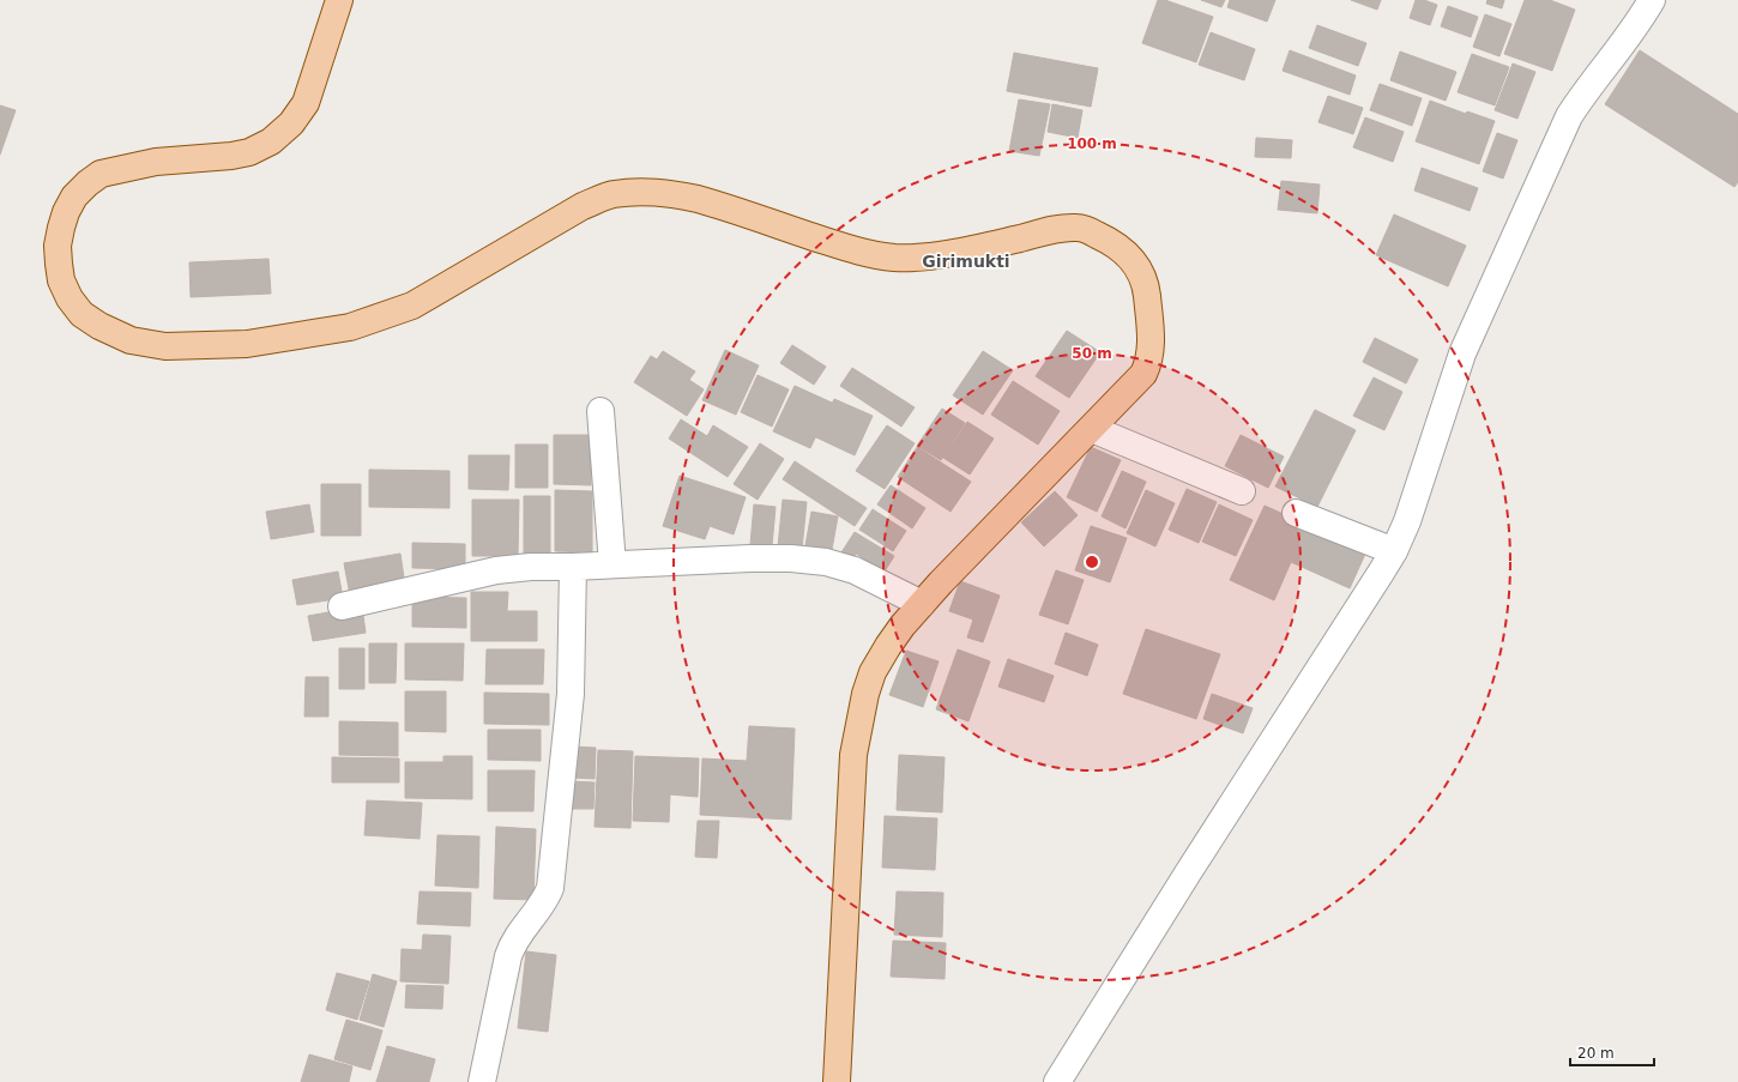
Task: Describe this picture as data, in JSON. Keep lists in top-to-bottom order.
{
  "districts": ["Girimukti"],
  "scale_bar": "20 m",
  "rings": ["100 m", "50 m"]
}
